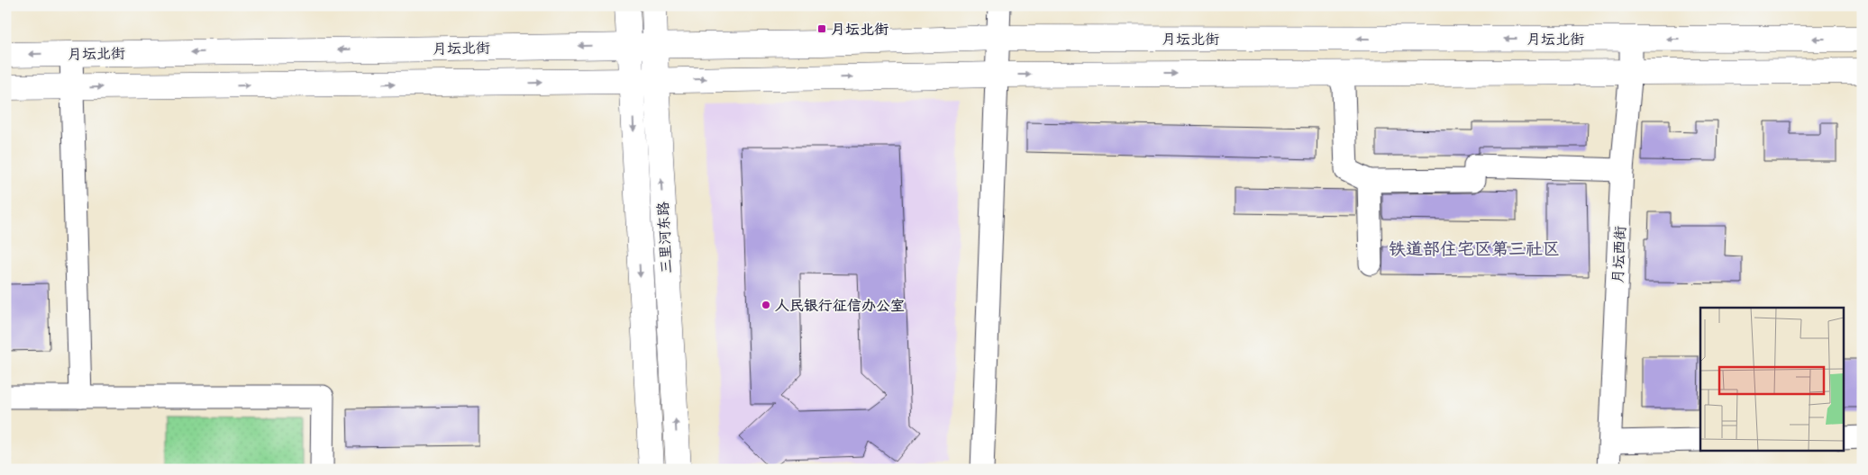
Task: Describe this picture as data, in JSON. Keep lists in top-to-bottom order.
{
  "streets": {
    "main road": ["月坛北街", "三里河东路"],
    "street": ["月坛西街"]
  },
  "crossings": [
    ["月坛北街", "三里河东路"],
    ["月坛北街", "月坛西街"]
  ],
  "districts": ["铁道部住宅区第三社区"],
  "places": {
    "transit": ["月坛北街"],
    "other": ["人民银行征信办公室"]
  }
}
